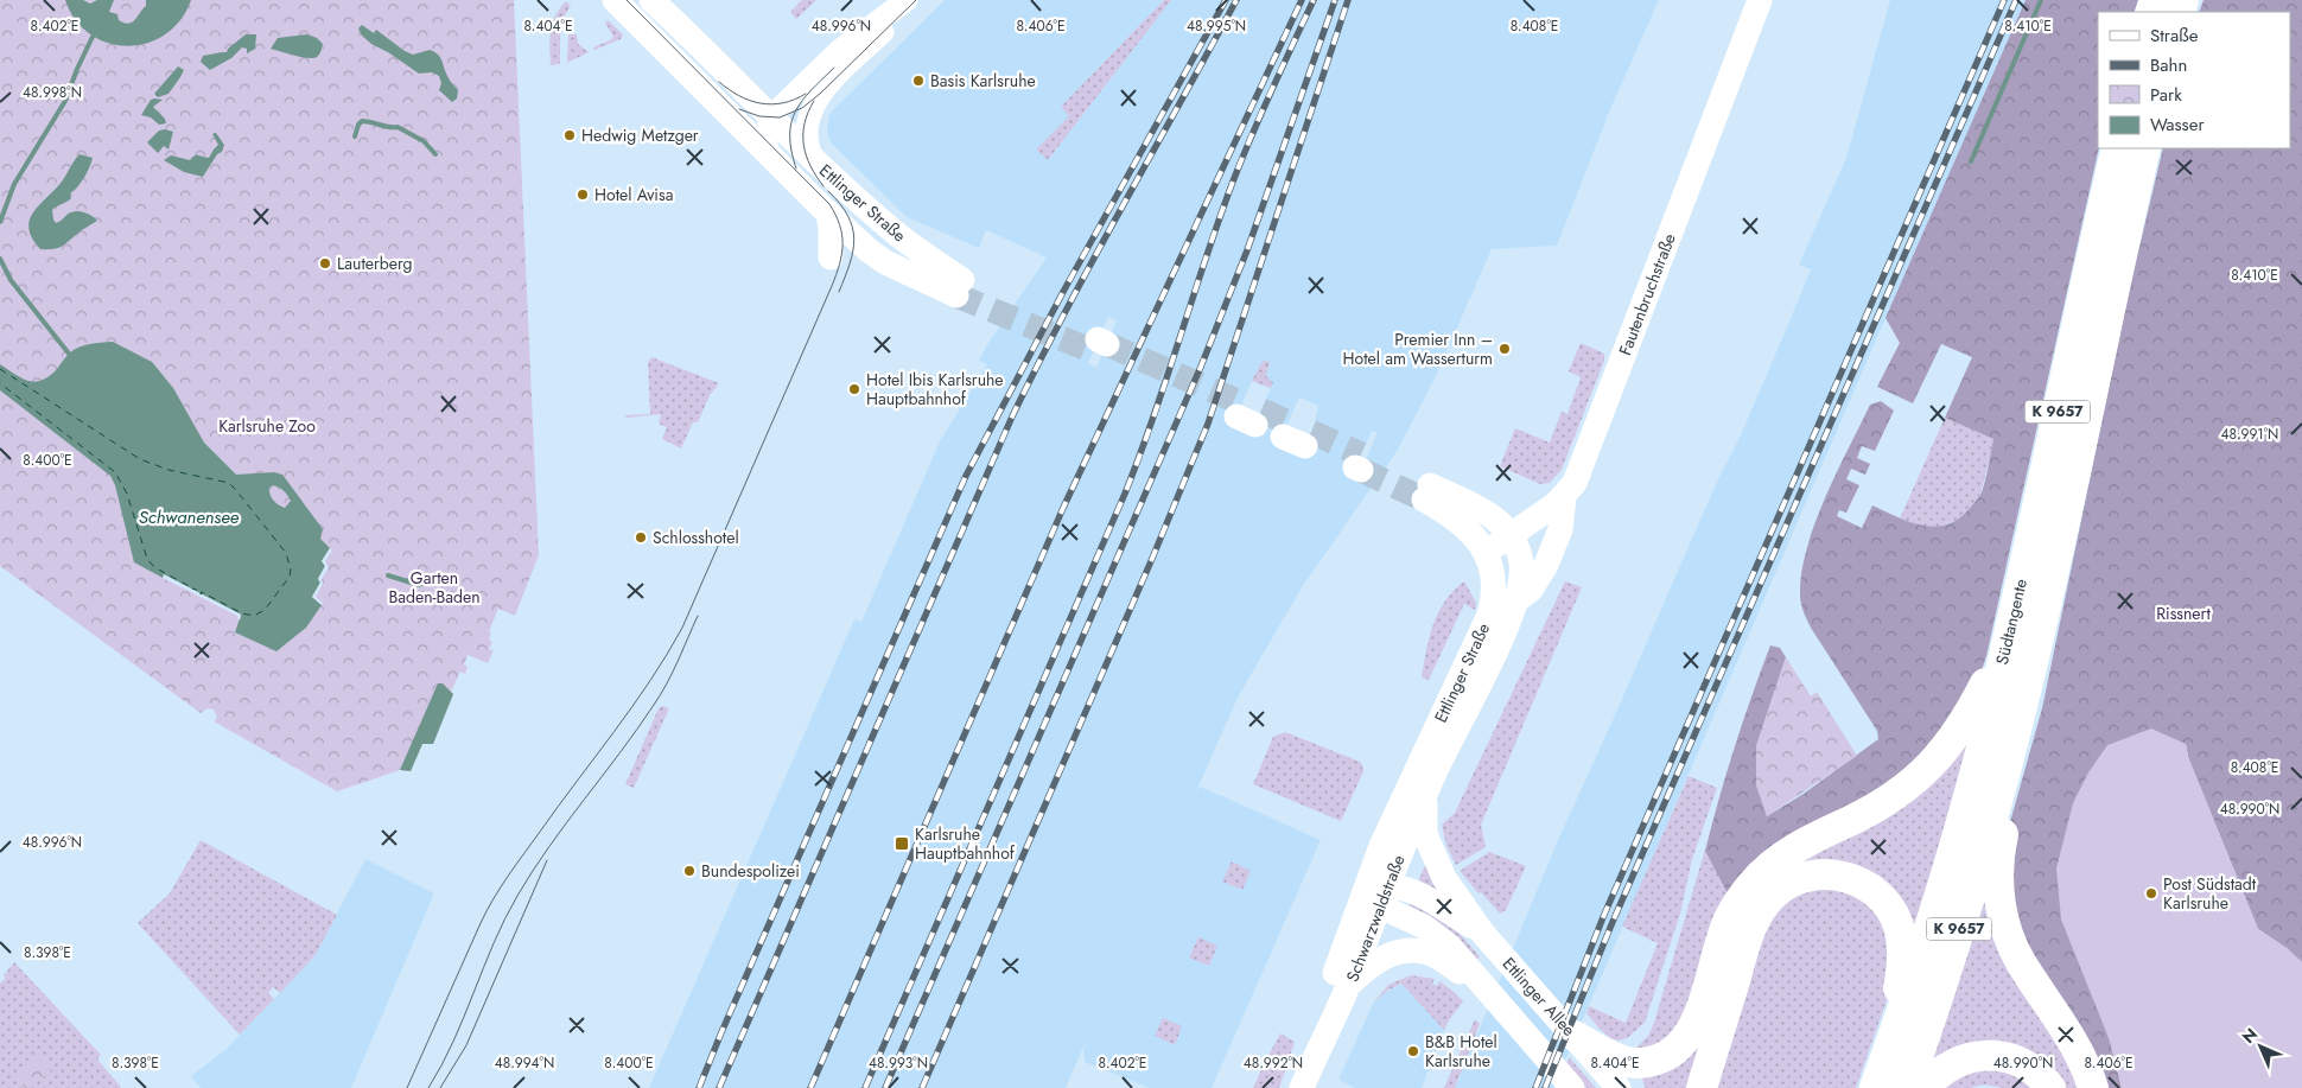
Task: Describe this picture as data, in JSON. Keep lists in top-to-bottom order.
{
  "streets": {
    "highway": ["K 9657", "Südtangente"],
    "main road": [
      "Ettlinger Straße",
      "Fautenbruchstraße",
      "Schwarzwaldstraße",
      "Ettlinger Allee"
    ]
  },
  "crossings": [
    ["Ettlinger Straße", "Fautenbruchstraße"],
    ["Ettlinger Straße", "Schwarzwaldstraße"]
  ],
  "water": ["Schwanensee"],
  "parks": ["Karlsruhe Zoo", "Garten Baden-Baden", "Rissnert"],
  "places": {
    "other": [
      "Basis Karlsruhe",
      "Hedwig Metzger",
      "Hotel Avisa",
      "Lauterberg",
      "Premier Inn – Hotel am Wasserturm",
      "Hotel Ibis Karlsruhe Hauptbahnhof",
      "Schlosshotel",
      "Bundespolizei",
      "Post Südstadt Karlsruhe",
      "B&B Hotel Karlsruhe"
    ],
    "transit": ["Karlsruhe Hauptbahnhof"]
  },
  "legend": [
    "Straße",
    "Bahn",
    "Park",
    "Wasser"
  ],
  "north": "top left",
  "coordinates": [
    "8.406°E",
    "8.402°E",
    "8.404°E",
    "48.996°N",
    "48.995°N",
    "8.408°E",
    "8.410°E",
    "48.998°N",
    "48.991°N",
    "8.400°E",
    "48.990°N",
    "8.398°E",
    "48.994°N",
    "48.993°N",
    "48.992°N"
  ]
}
